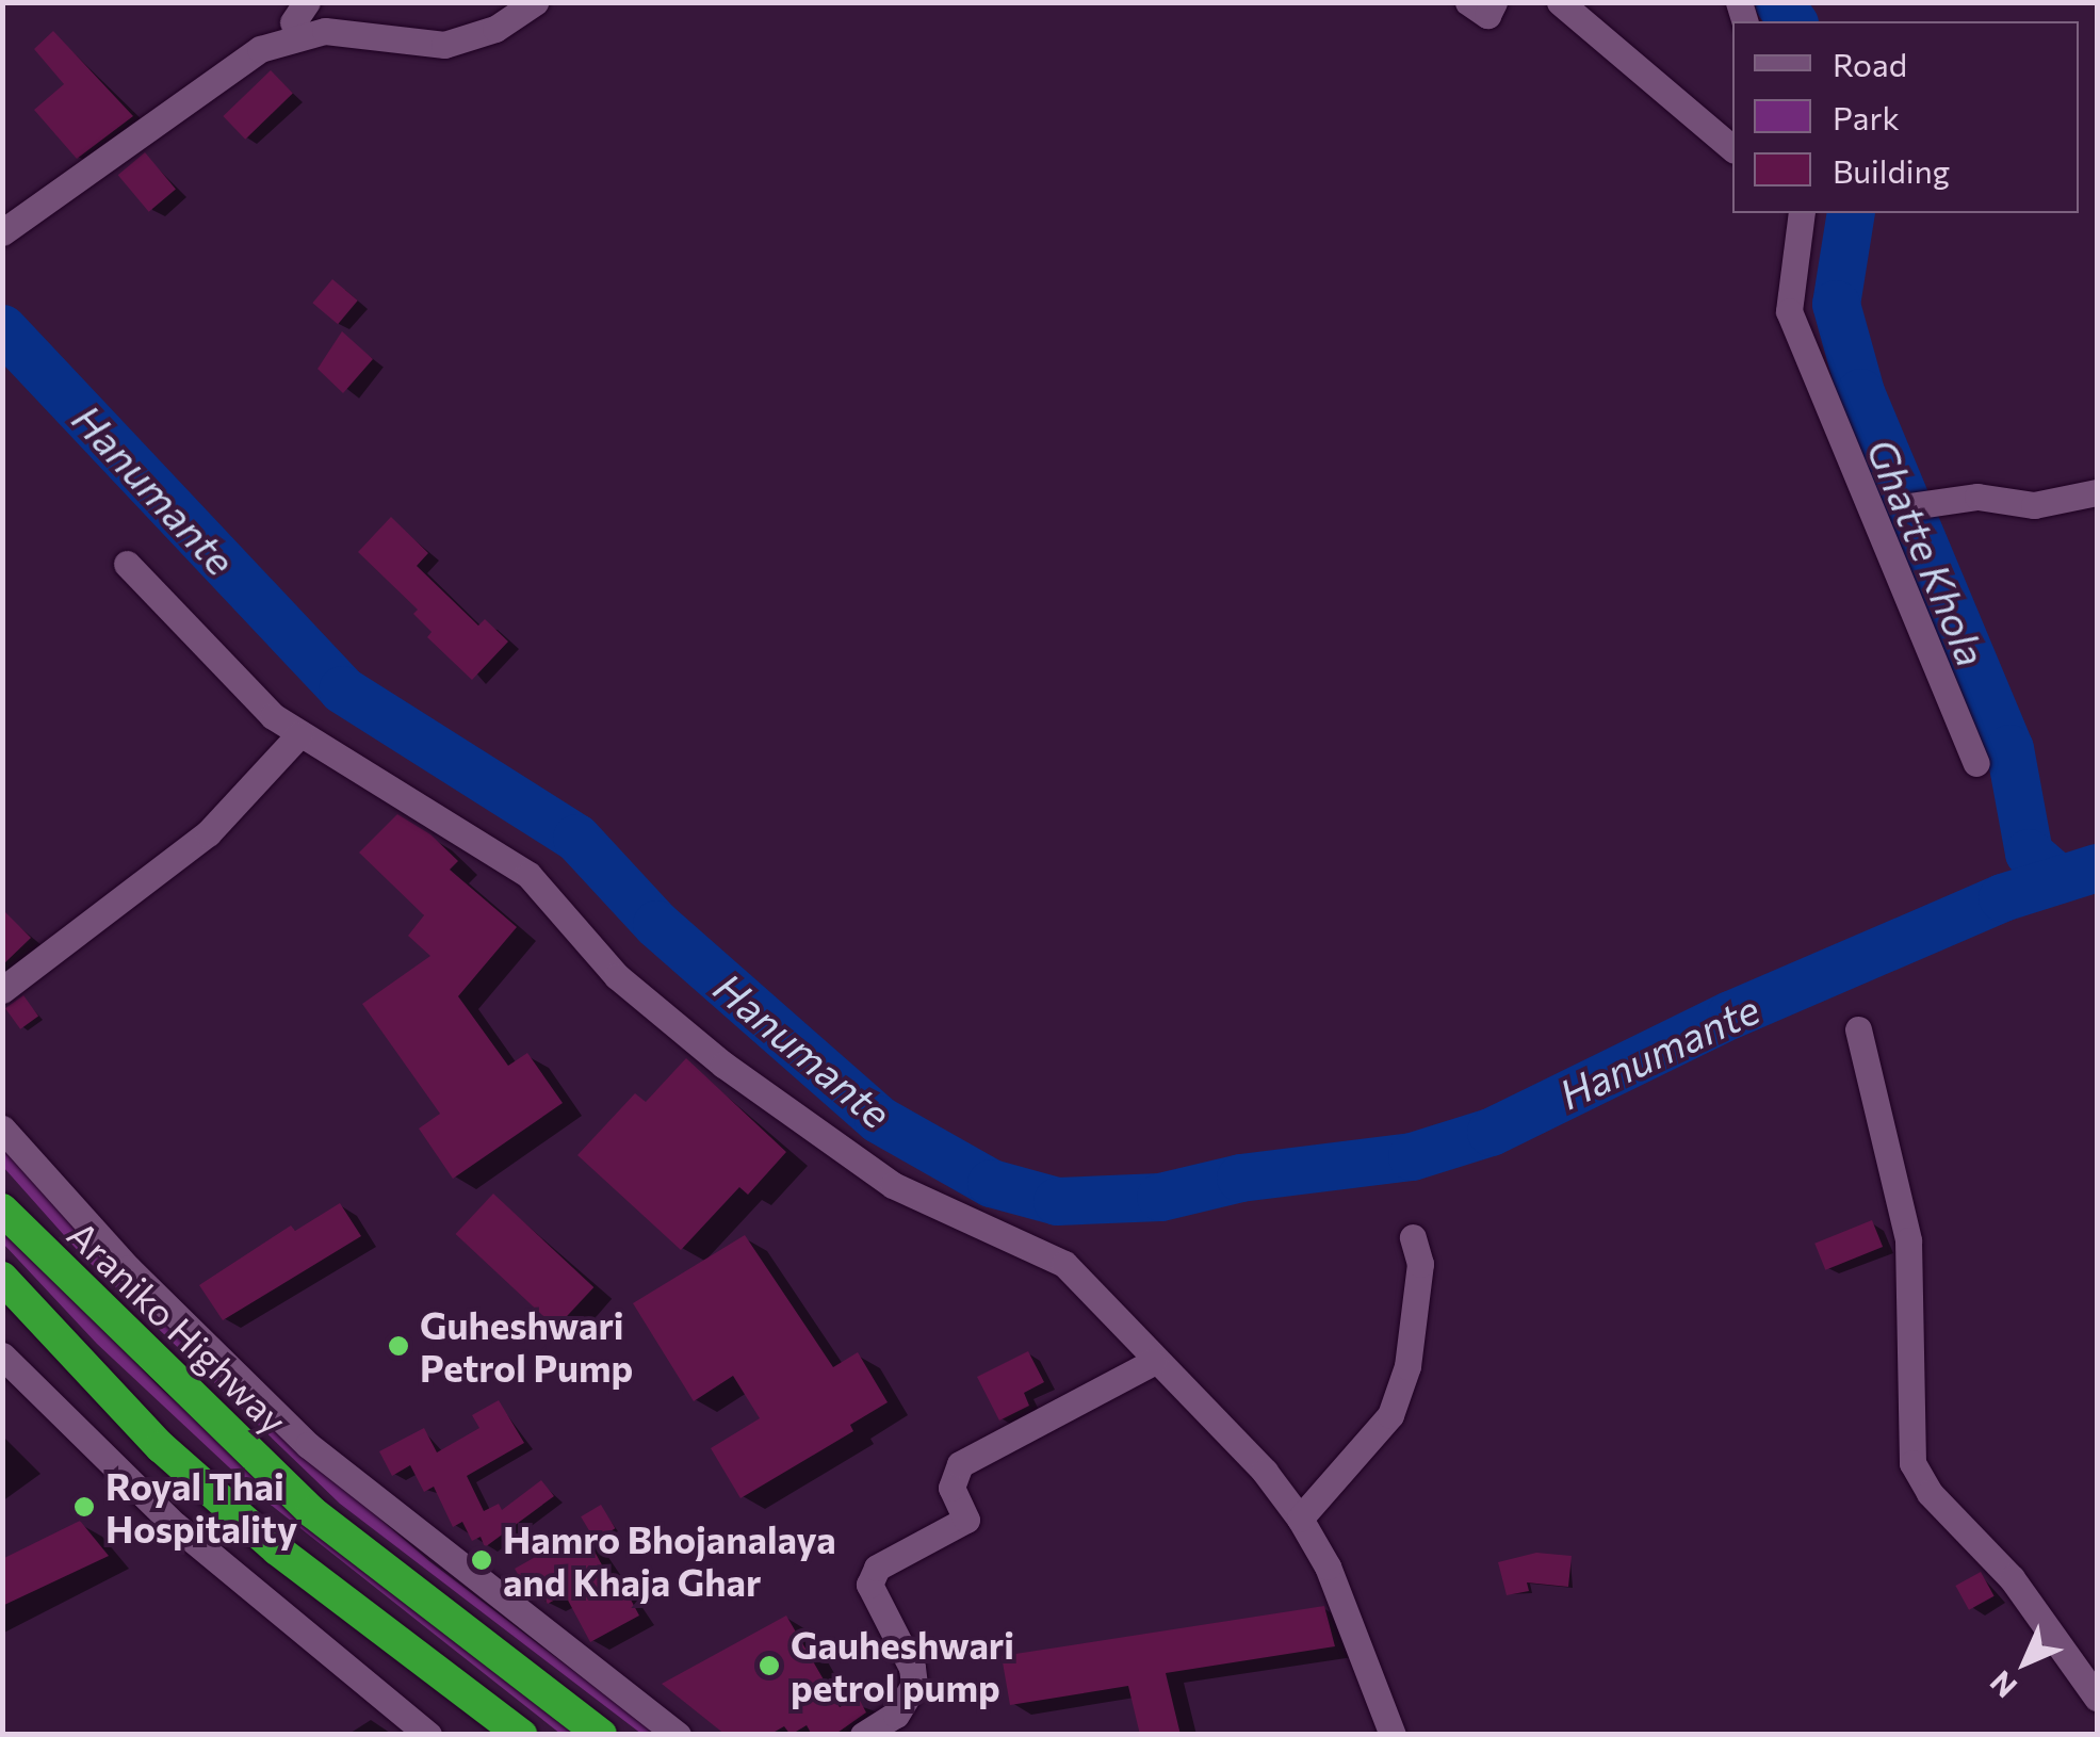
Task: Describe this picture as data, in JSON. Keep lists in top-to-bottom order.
{
  "streets": {
    "highway": ["Araniko Highway"]
  },
  "water": ["Hanumante", "Ghatte Khola"],
  "places": [
    "Guheshwari Petrol Pump",
    "Royal Thai Hospitality",
    "Hamro Bhojanalaya and Khaja Ghar",
    "Gauheshwari petrol pump"
  ],
  "legend": ["Road", "Park", "Building"],
  "north": "bottom left"
}
